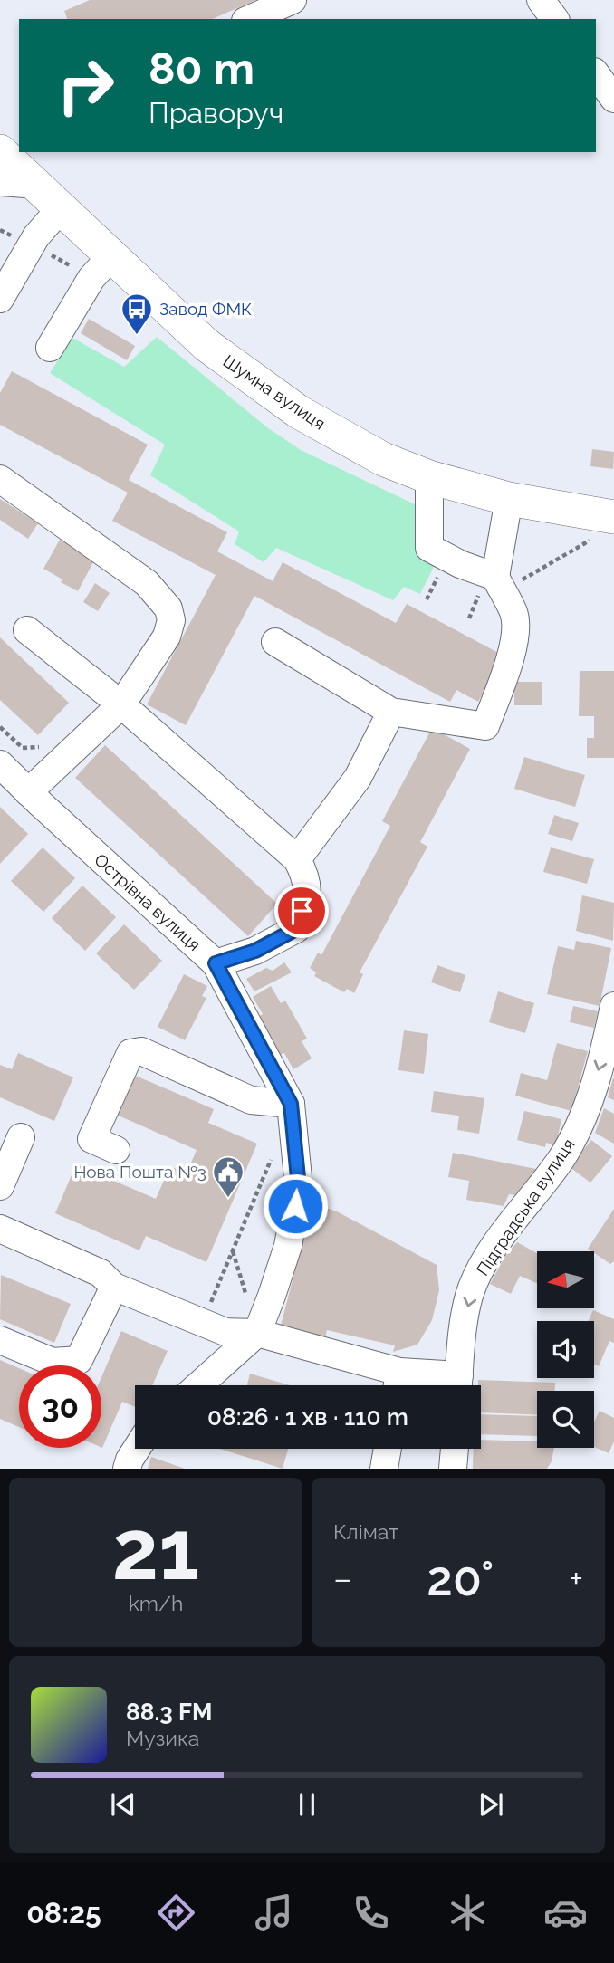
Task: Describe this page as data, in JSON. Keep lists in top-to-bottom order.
{
  "streets": {
    "main road": ["Шумна вулиця"],
    "street": ["Острівна вулиця", "Підградська вулиця"]
  },
  "one_way": ["Підградська вулиця"],
  "places": {
    "bus stop": ["Завод ФМК"],
    "public building": ["Нова Пошта №3"]
  },
  "north": "left",
  "page": {
    "turn": ["80 m", "Праворуч"],
    "limit": "30",
    "trip": "08:26 · 1 хв · 110 m",
    "tile": [
      ["21", "km/h"],
      "Клімат"
    ],
    "heat": ["−", "20°", "+"],
    "song": ["88.3 FM", "Музика"],
    "tabs": "08:25"
  }
}
